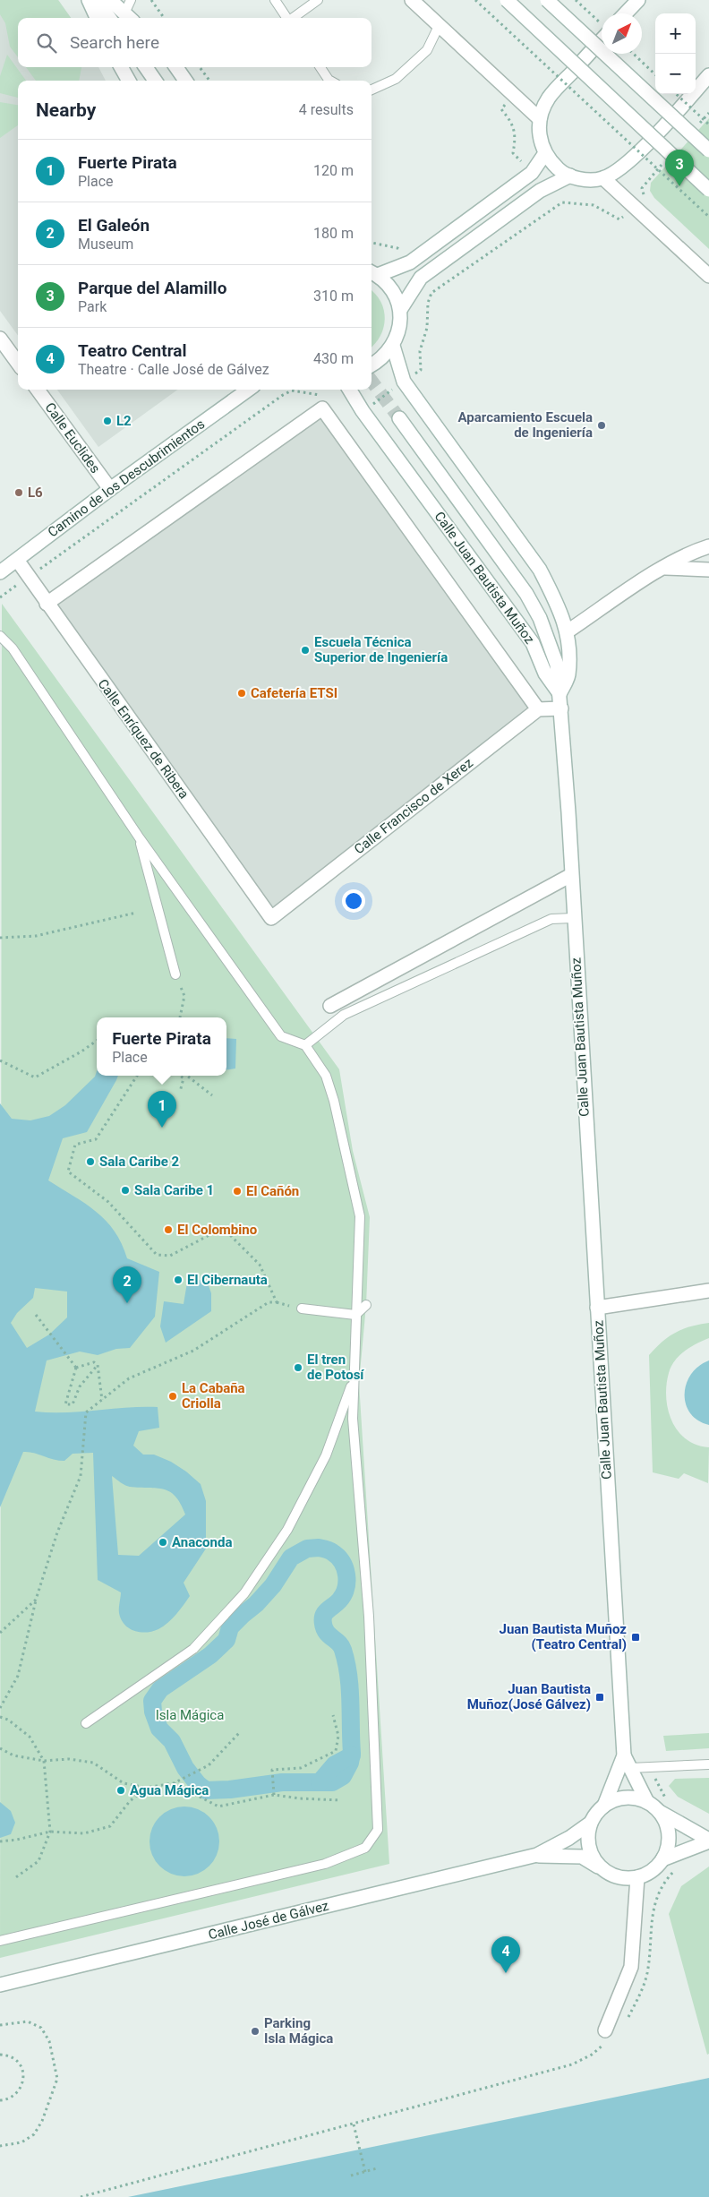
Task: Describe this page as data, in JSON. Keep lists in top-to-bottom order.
{
  "streets": {
    "street": [
      "Calle Euclides",
      "Camino de los Descubrimientos",
      "Calle Juan Bautista Muñoz",
      "Calle Enríquez de Ribera",
      "Calle Francisco de Xerez",
      "Calle José de Gálvez"
    ]
  },
  "crossings": [
    ["Calle Euclides", "Camino de los Descubrimientos"],
    ["Camino de los Descubrimientos", "Calle Enríquez de Ribera"],
    ["Calle Juan Bautista Muñoz", "Calle José de Gálvez"],
    ["Calle Enríquez de Ribera", "Calle Francisco de Xerez"]
  ],
  "parks": ["Isla Mágica"],
  "places": {
    "other": [
      "L2",
      "Aparcamiento Escuela de Ingeniería",
      "L6",
      "Escuela Técnica Superior de Ingeniería",
      "Cafetería ETSI",
      "Sala Caribe 2",
      "Sala Caribe 1",
      "El Cañón",
      "El Colombino",
      "El Cibernauta",
      "El tren de Potosí",
      "La Cabaña Criolla",
      "Anaconda",
      "Agua Mágica",
      "Parking Isla Mágica"
    ],
    "transit": ["Juan Bautista Muñoz (Teatro Central)", "Juan Bautista Muñoz(José Gálvez)"]
  },
  "north": "top right",
  "page": {
    "map_buttons": ["+", "−"],
    "search": "Search here",
    "heading": ["Nearby", "4 results"],
    "list": [
      {
        "mark": "1",
        "name": "Fuerte Pirata",
        "note": "Place",
        "value": "120 m"
      },
      {
        "mark": "2",
        "name": "El Galeón",
        "note": "Museum",
        "value": "180 m"
      },
      {
        "mark": "3",
        "name": "Parque del Alamillo",
        "note": "Park",
        "value": "310 m"
      },
      {
        "mark": "4",
        "name": "Teatro Central",
        "note": "Theatre · Calle José de Gálvez",
        "value": "430 m"
      }
    ],
    "pins": [
      "3",
      "1",
      "2",
      "4"
    ],
    "popup": ["Fuerte Pirata", "Place"]
  }
}
